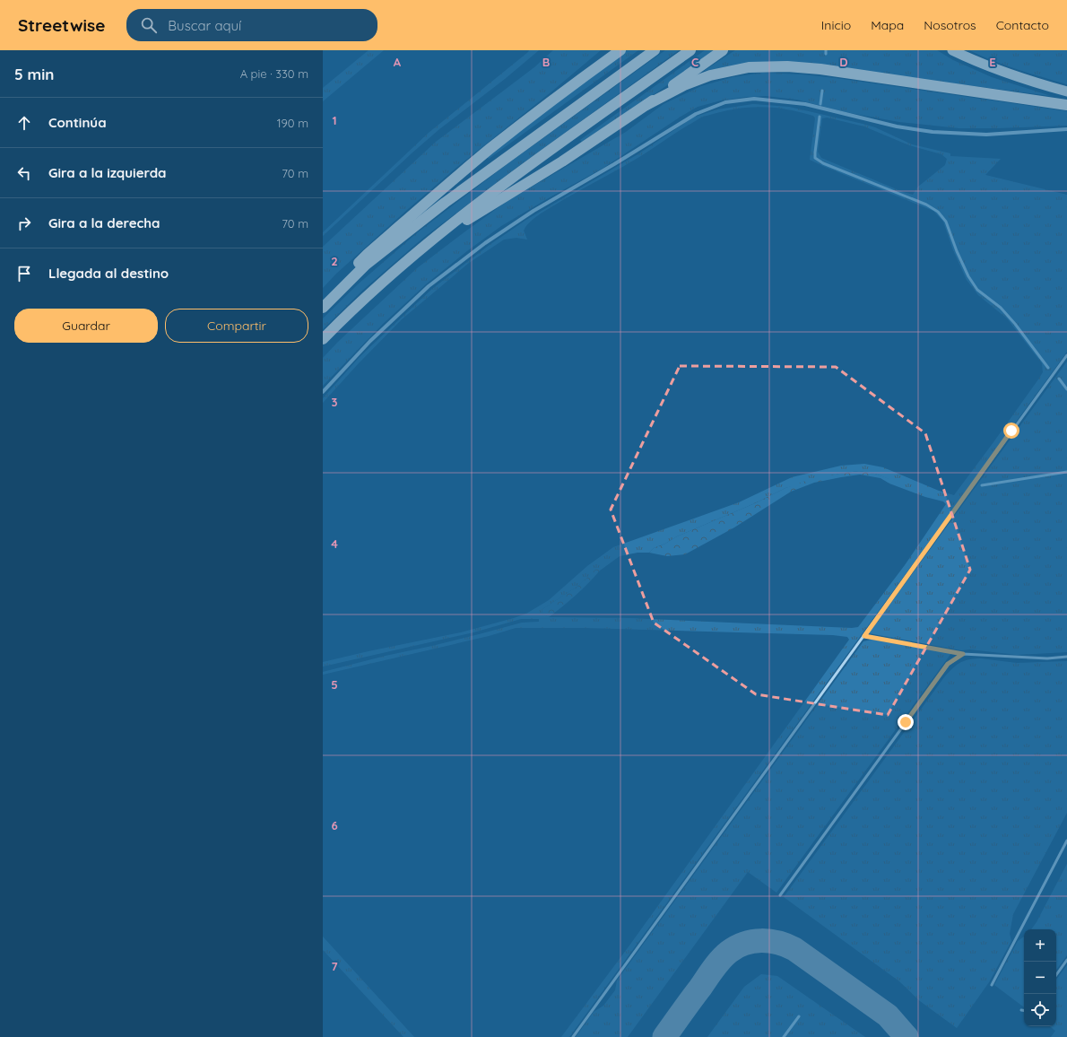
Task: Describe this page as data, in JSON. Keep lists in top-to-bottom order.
{
  "page": {
    "header": "Streetwise",
    "search": "Buscar aquí",
    "nav": [
      "Inicio",
      "Mapa",
      "Nosotros",
      "Contacto"
    ],
    "heading": ["5 min", "A pie · 330 m"],
    "list": [
      ["Continúa", "190 m"],
      ["Gira a la izquierda", "70 m"],
      ["Gira a la derecha", "70 m"],
      "Llegada al destino"
    ],
    "buttons": ["Guardar", "Compartir"],
    "map_buttons": ["+", "−"]
  },
  "grid": {
    "columns": [
      "A",
      "B",
      "C",
      "D",
      "E"
    ],
    "rows": [
      "1",
      "2",
      "3",
      "4",
      "5",
      "6",
      "7"
    ]
  }
}
